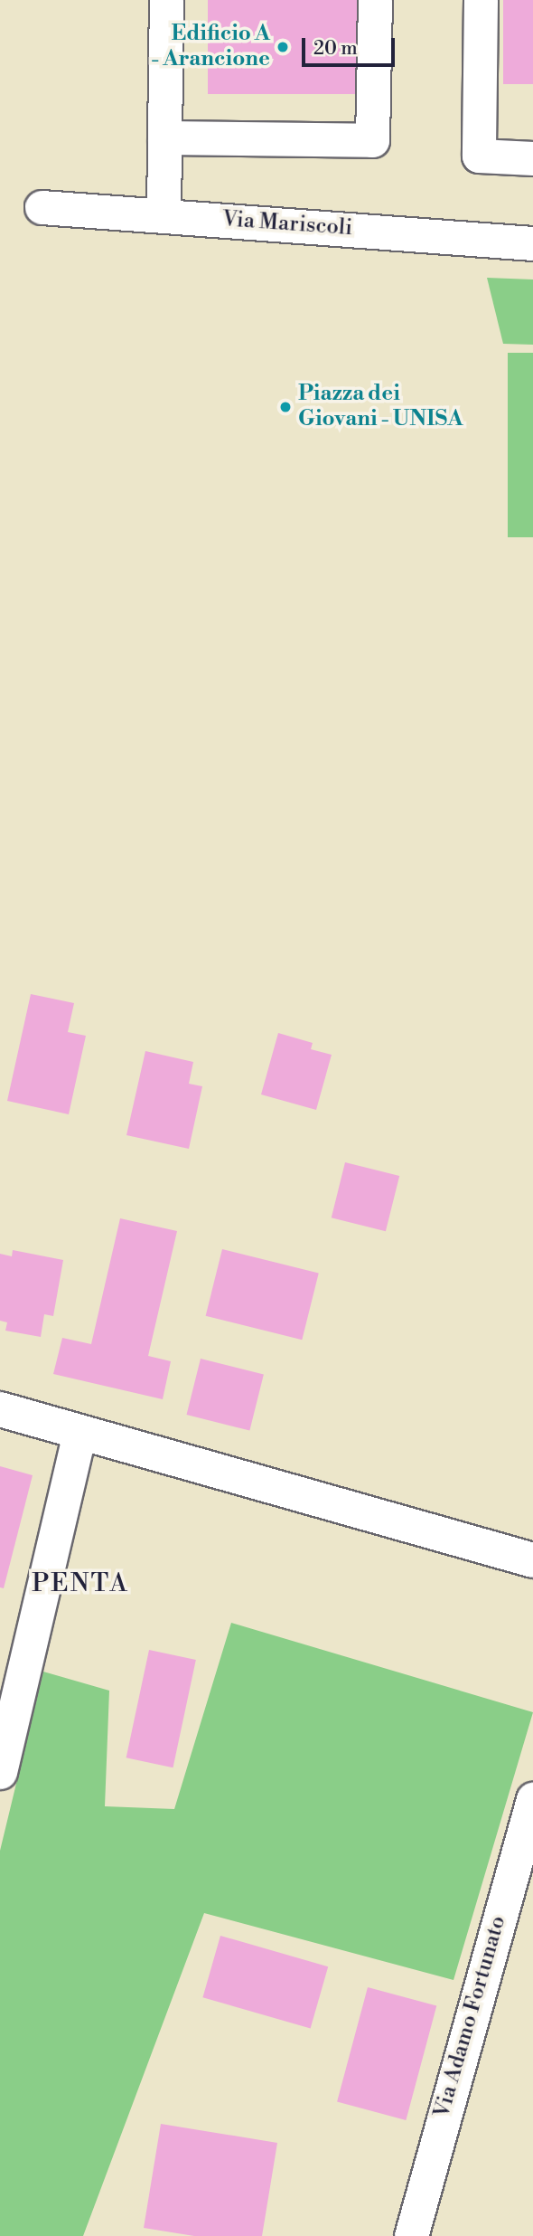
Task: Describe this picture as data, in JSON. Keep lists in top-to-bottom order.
{
  "streets": {
    "street": ["Via Mariscoli", "Via Adamo Fortunato"]
  },
  "districts": ["PENTA"],
  "places": ["Edificio A - Arancione", "Piazza dei Giovani - UNISA"],
  "scale_bar": "20 m"
}
